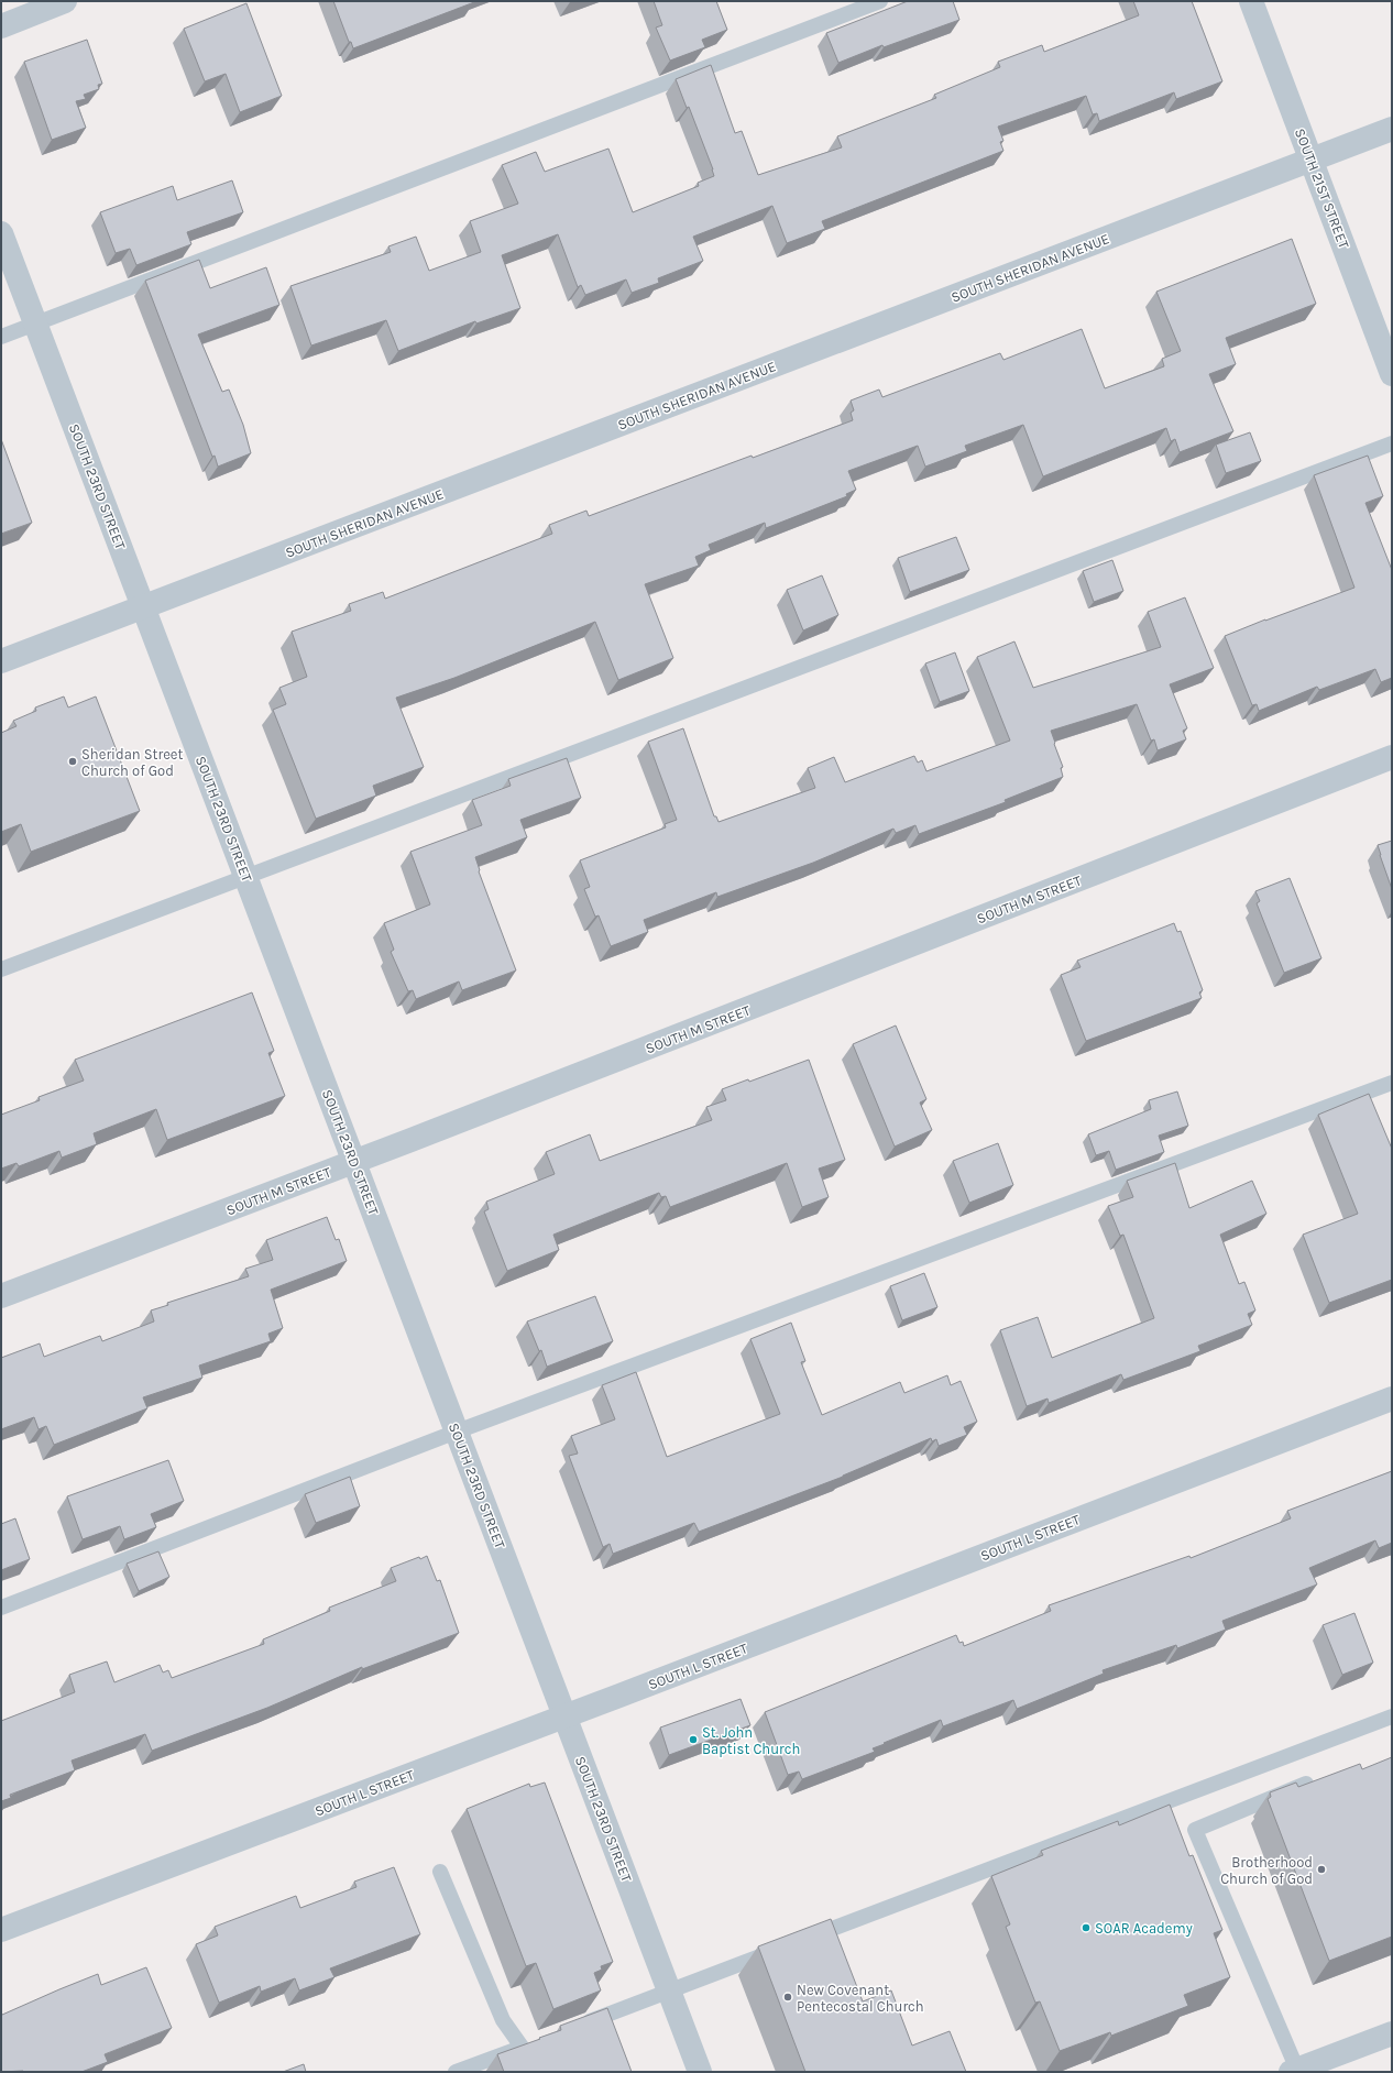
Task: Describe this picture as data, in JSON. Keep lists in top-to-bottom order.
{
  "streets": {
    "street": [
      "SOUTH 21ST STREET",
      "SOUTH SHERIDAN AVENUE",
      "SOUTH 23RD STREET",
      "SOUTH M STREET",
      "SOUTH L STREET"
    ]
  },
  "crossings": [
    ["SOUTH 21ST STREET", "SOUTH SHERIDAN AVENUE"],
    ["SOUTH SHERIDAN AVENUE", "SOUTH 23RD STREET"],
    ["SOUTH 23RD STREET", "SOUTH M STREET"],
    ["SOUTH 23RD STREET", "SOUTH L STREET"]
  ],
  "places": [
    "Sheridan Street Church of God",
    "St. John Baptist Church",
    "Brotherhood Church of God",
    "SOAR Academy",
    "New Covenant Pentecostal Church"
  ]
}
